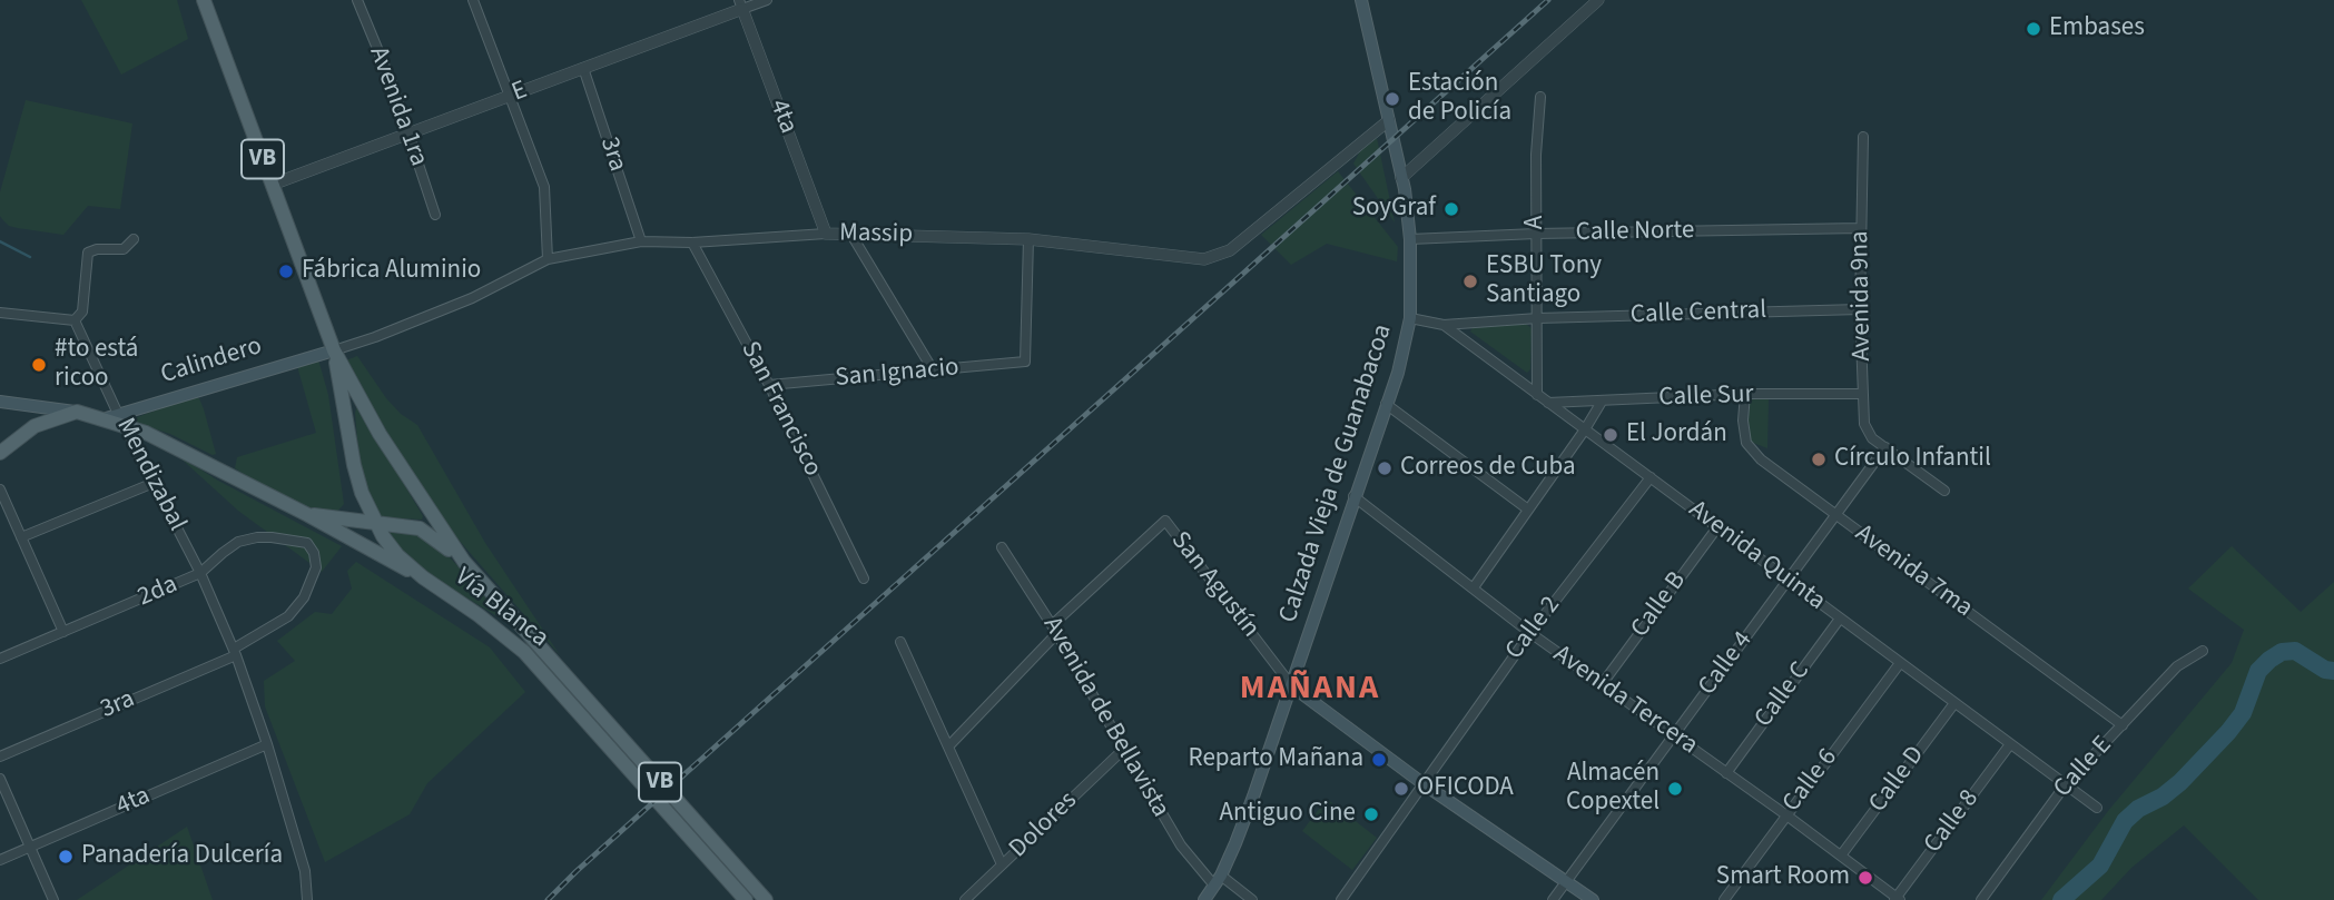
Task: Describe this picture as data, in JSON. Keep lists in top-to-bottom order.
{
  "streets": {
    "main road": [
      "VB",
      "Calindero",
      "Calzada Vieja de Guanabacoa",
      "Vía Blanca"
    ],
    "street": [
      "E",
      "Avenida 1ra",
      "4ta",
      "3ra",
      "A",
      "Calle Norte",
      "Massip",
      "Avenida 9na",
      "Calle Central",
      "San Ignacio",
      "Calle Sur",
      "San Francisco",
      "Mendizabal",
      "Avenida Quinta",
      "Avenida 7ma",
      "San Agustín",
      "2da",
      "Calle B",
      "Calle 2",
      "Calle 4",
      "Calle C",
      "Avenida Tercera",
      "Avenida de Bellavista",
      "Calle E",
      "Calle D",
      "Calle 6",
      "Calle 8",
      "Dolores"
    ]
  },
  "crossings": [
    ["E", "Avenida 1ra"],
    ["E", "4ta"],
    ["E", "3ra"],
    ["E", "Vía Blanca"],
    ["4ta", "Massip"],
    ["4ta", "Mendizabal"],
    ["3ra", "Massip"],
    ["3ra", "Mendizabal"],
    ["3ra", "2da"],
    ["A", "Calle Norte"],
    ["A", "Calle Central"],
    ["A", "Avenida Quinta"],
    ["Calle Norte", "Avenida 9na"],
    ["Calle Norte", "Calzada Vieja de Guanabacoa"],
    ["Massip", "Calindero"],
    ["Massip", "San Ignacio"],
    ["Massip", "San Francisco"],
    ["Massip", "Calzada Vieja de Guanabacoa"],
    ["Massip", "Vía Blanca"],
    ["Avenida 9na", "Calle Central"],
    ["Avenida 9na", "Calle Sur"],
    ["Avenida 9na", "Calle 4"],
    ["Calle Central", "Avenida Quinta"],
    ["Calindero", "Mendizabal"],
    ["Calindero", "Vía Blanca"],
    ["San Ignacio", "San Francisco"],
    ["Calle Sur", "Avenida Quinta"],
    ["Calle Sur", "Avenida 7ma"],
    ["Calzada Vieja de Guanabacoa", "Avenida Quinta"],
    ["Calzada Vieja de Guanabacoa", "San Agustín"],
    ["Calzada Vieja de Guanabacoa", "Avenida Tercera"],
    ["Calzada Vieja de Guanabacoa", "Avenida de Bellavista"],
    ["Mendizabal", "2da"],
    ["Avenida Quinta", "Calle B"],
    ["Avenida Quinta", "Calle 2"],
    ["Avenida Quinta", "Calle 4"],
    ["Avenida Quinta", "Calle C"],
    ["Avenida Quinta", "Calle E"],
    ["Avenida Quinta", "Calle D"],
    ["Avenida Quinta", "Calle 6"],
    ["Avenida Quinta", "Calle 8"],
    ["Avenida 7ma", "Calle 4"],
    ["Avenida 7ma", "Calle E"],
    ["San Agustín", "Avenida de Bellavista"],
    ["Calle B", "Avenida Tercera"],
    ["Calle 2", "Avenida Tercera"],
    ["Calle 4", "Avenida Tercera"],
    ["Calle C", "Avenida Tercera"],
    ["Avenida Tercera", "Calle D"],
    ["Avenida Tercera", "Calle 6"],
    ["Avenida Tercera", "Calle 8"],
    ["Avenida de Bellavista", "Dolores"]
  ],
  "districts": ["MAÑANA"],
  "places": [
    "Embases",
    "Estación de Policía",
    "SoyGraf",
    "Fábrica Aluminio",
    "ESBU Tony Santiago",
    "#to está ricoo",
    "El Jordán",
    "Círculo Infantil",
    "Correos de Cuba",
    "Reparto Mañana",
    "OFICODA",
    "Almacén Copextel",
    "Antiguo Cine",
    "Panadería Dulcería",
    "Smart Room"
  ]
}
